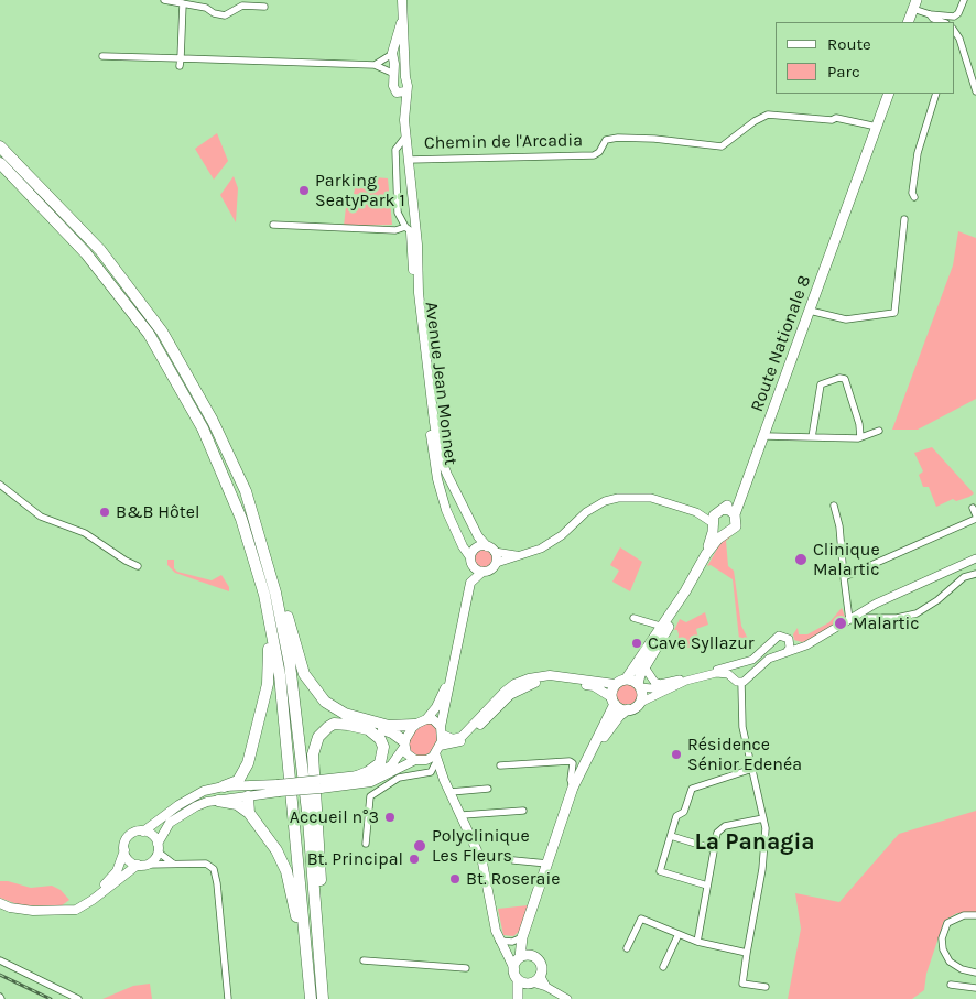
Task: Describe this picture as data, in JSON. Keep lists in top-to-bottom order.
{
  "streets": {
    "main road": ["Route Nationale 8", "Avenue Jean Monnet"],
    "street": ["Chemin de l'Arcadia"]
  },
  "crossings": [
    ["Chemin de l'Arcadia", "Route Nationale 8"],
    ["Chemin de l'Arcadia", "Avenue Jean Monnet"]
  ],
  "districts": ["La Panagia"],
  "places": [
    "Parking SeatyPark 1",
    "B&B Hôtel",
    "Clinique Malartic",
    "Malartic",
    "Cave Syllazur",
    "Résidence Sénior Edenéa",
    "Accueil n°3",
    "Polyclinique Les Fleurs",
    "Bt. Principal",
    "Bt. Roseraie"
  ],
  "legend": ["Route", "Parc"]
}
